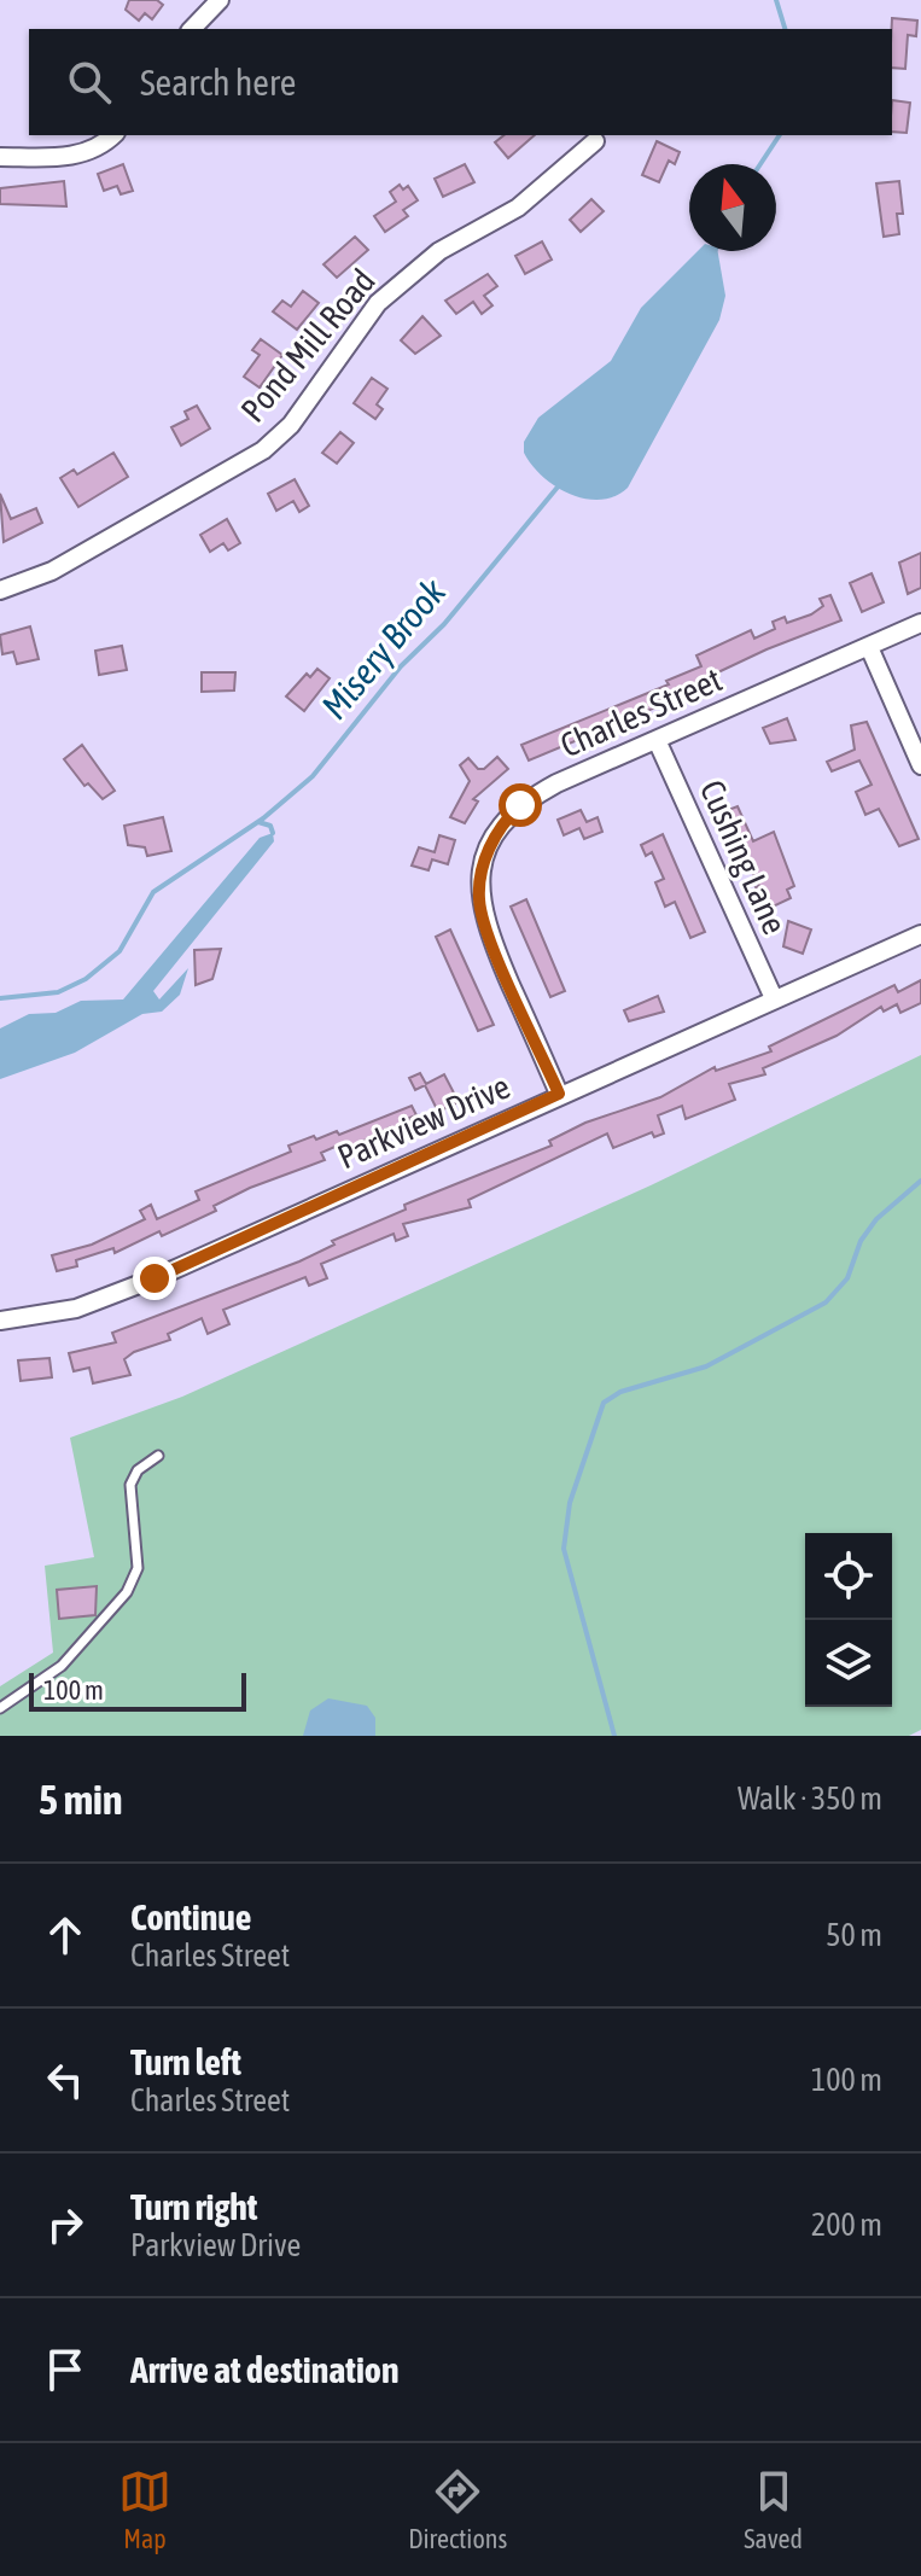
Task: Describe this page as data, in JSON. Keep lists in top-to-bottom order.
{
  "streets": {
    "street": [
      "Pond Mill Road",
      "Charles Street",
      "Cushing Lane",
      "Parkview Drive"
    ]
  },
  "crossings": [
    ["Charles Street", "Cushing Lane"],
    ["Charles Street", "Parkview Drive"],
    ["Cushing Lane", "Parkview Drive"]
  ],
  "water": ["Misery Brook"],
  "scale_bar": "100 m",
  "north": "top",
  "page": {
    "search": "Search here",
    "scale": "100 m",
    "heading": ["5 min", "Walk · 350 m"],
    "list": [
      ["Continue", "Charles Street", "50 m"],
      ["Turn left", "Charles Street", "100 m"],
      ["Turn right", "Parkview Drive", "200 m"],
      "Arrive at destination"
    ],
    "nav": ["Map", "Directions", "Saved"]
  }
}
